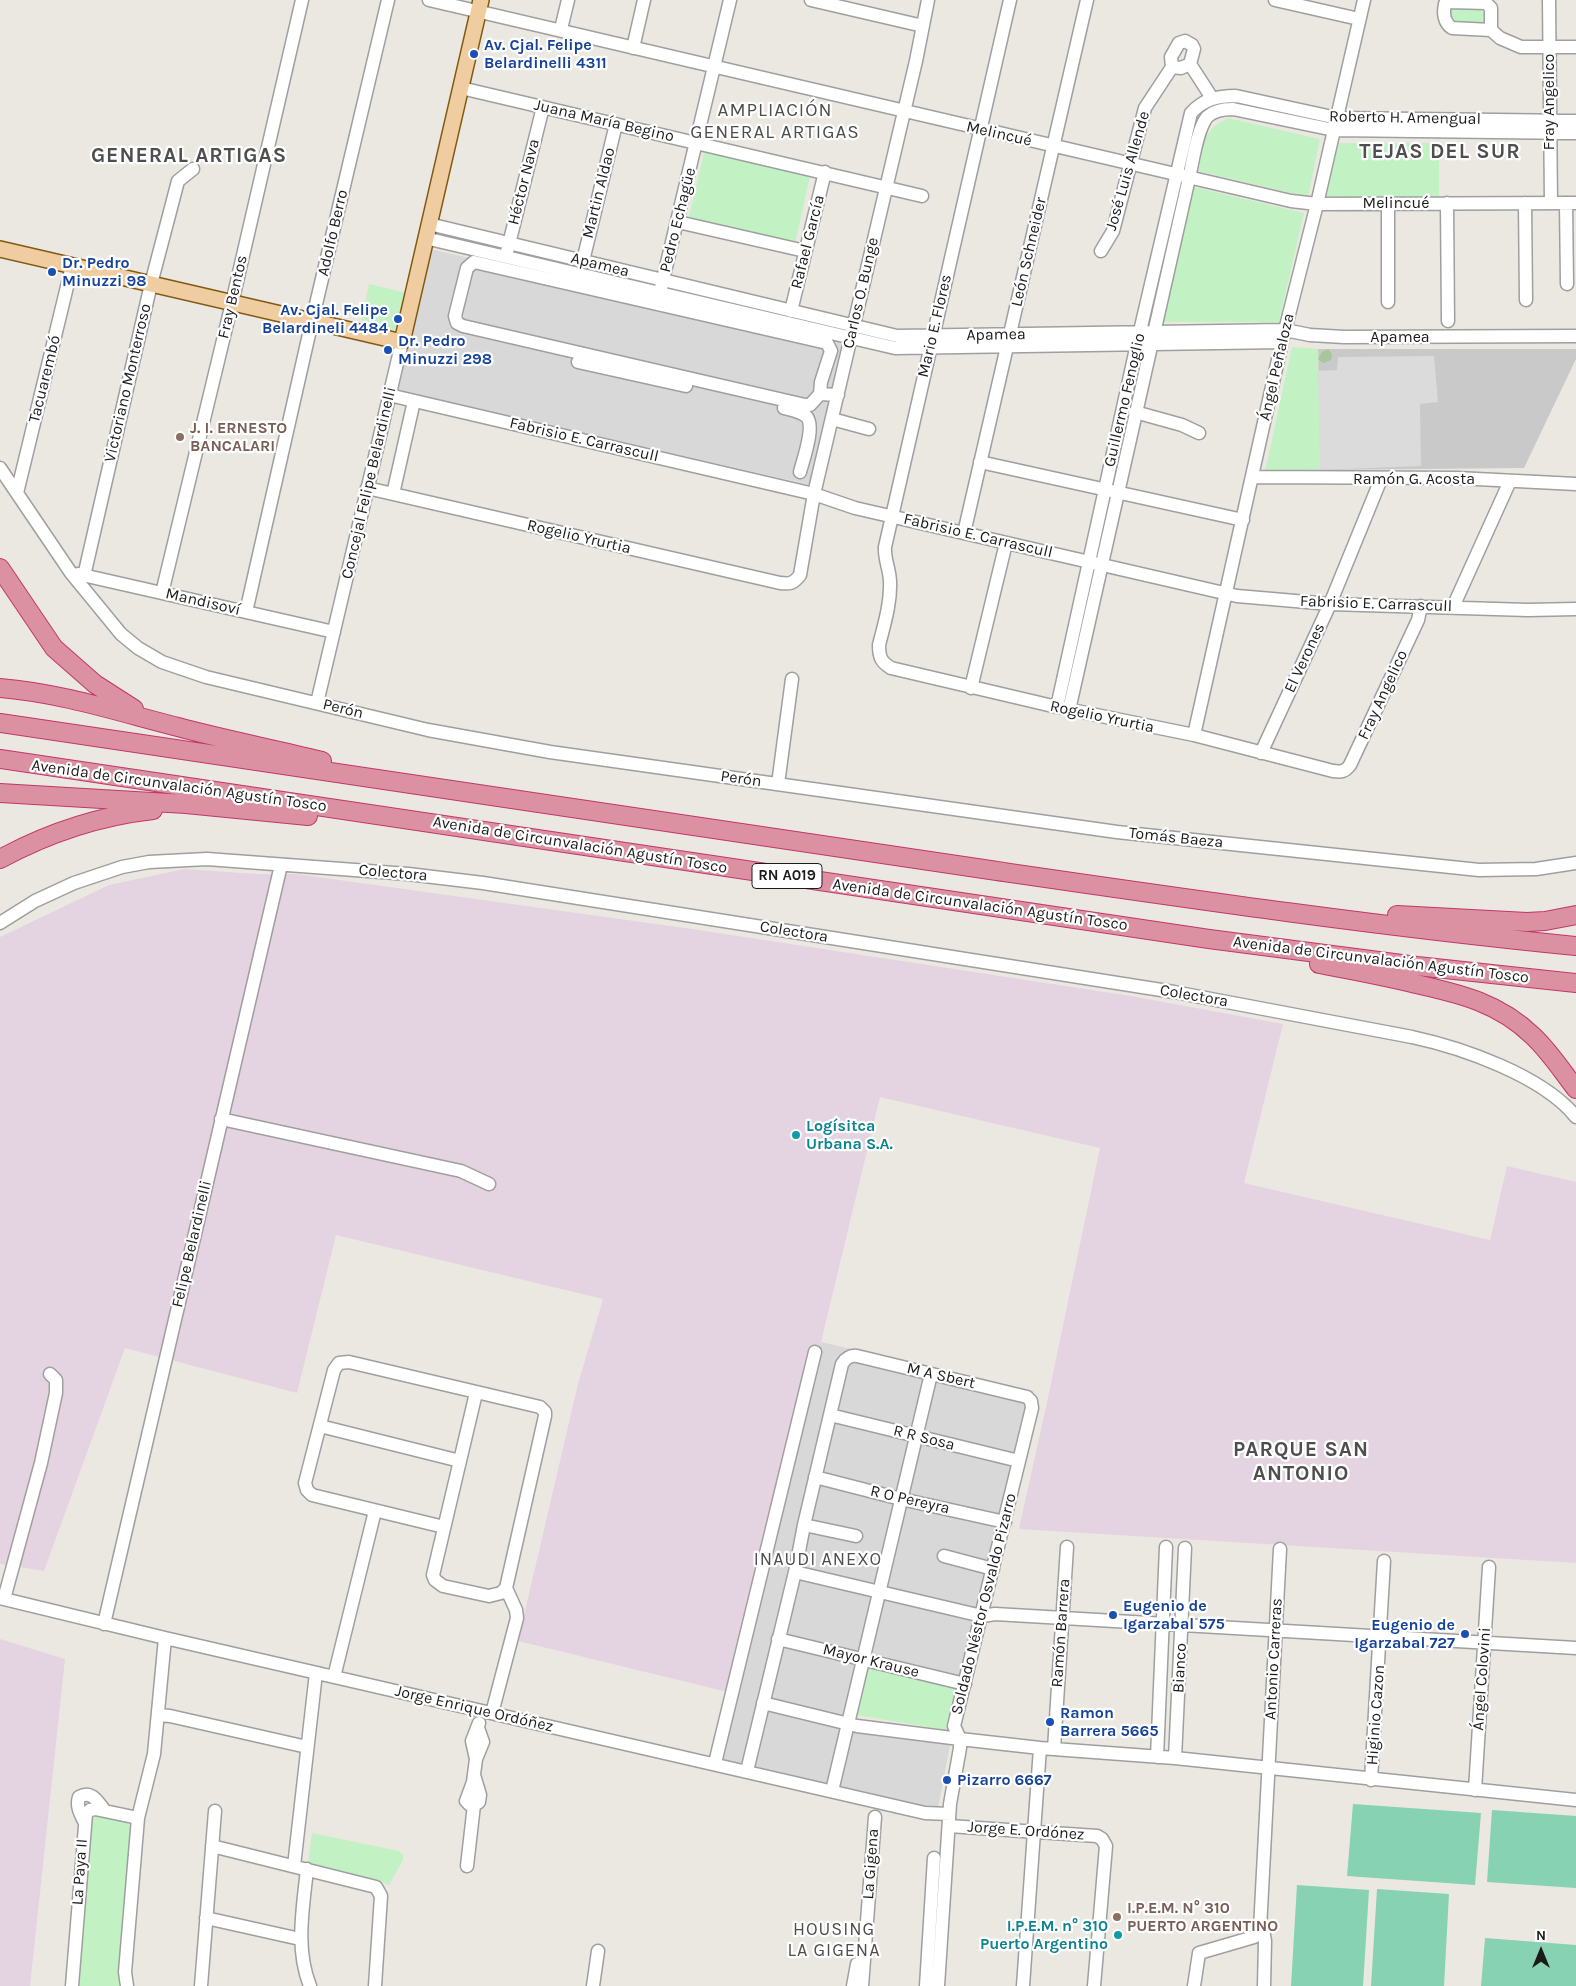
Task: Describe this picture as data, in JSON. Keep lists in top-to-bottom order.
{
  "streets": {
    "highway": ["Avenida de Circunvalación Agustín Tosco", "RN A019"],
    "main road": ["Concejal Felipe Belardinelli"],
    "street": [
      "Fray Angelico",
      "Roberto H. Amengual",
      "Juana María Begino",
      "Melincué",
      "José Luis Allende",
      "Héctor Nava",
      "Martin Aldao",
      "Pedro Echagüe",
      "Adolfo Berro",
      "Rafael García",
      "León Schneider",
      "Apamea",
      "Carlos O. Bunge",
      "Fray Bentos",
      "Mario E. Flores",
      "Ángel Peñaloza",
      "Tacuarembó",
      "Victoriano Monterroso",
      "Guillermo Fenoglio",
      "Fabrisio E. Carrascull",
      "Ramón G. Acosta",
      "Rogelio Yrurtia",
      "Mandisoví",
      "El Verones",
      "Perón",
      "Tomás Baeza",
      "Colectora",
      "Felipe Belardinelli",
      "M A Sbert",
      "R R Sosa",
      "R O Pereyra",
      "Soldado Néstor Osvaldo Pizarro",
      "Ramón Barrera",
      "Antonio Carreras",
      "Mayor Krause",
      "Bianco",
      "Ángel Colovini",
      "Jorge Enrique Ordóñez",
      "Higinio Cazon",
      "Jorge E. Ordónez",
      "La Gigena",
      "La Paya II"
    ]
  },
  "crossings": [
    ["Fray Angelico", "Roberto H. Amengual"],
    ["Fray Angelico", "Melincué"],
    ["Fray Angelico", "Fabrisio E. Carrascull"],
    ["Fray Angelico", "Rogelio Yrurtia"],
    ["Roberto H. Amengual", "Ángel Peñaloza"],
    ["Roberto H. Amengual", "Guillermo Fenoglio"],
    ["Juana María Begino", "Héctor Nava"],
    ["Juana María Begino", "Martin Aldao"],
    ["Juana María Begino", "Pedro Echagüe"],
    ["Juana María Begino", "Rafael García"],
    ["Juana María Begino", "Carlos O. Bunge"],
    ["Juana María Begino", "Concejal Felipe Belardinelli"],
    ["Melincué", "José Luis Allende"],
    ["Melincué", "Pedro Echagüe"],
    ["Melincué", "León Schneider"],
    ["Melincué", "Carlos O. Bunge"],
    ["Melincué", "Mario E. Flores"],
    ["Melincué", "Ángel Peñaloza"],
    ["Melincué", "Guillermo Fenoglio"],
    ["Melincué", "Concejal Felipe Belardinelli"],
    ["Héctor Nava", "Apamea"],
    ["Martin Aldao", "Apamea"],
    ["Pedro Echagüe", "Apamea"],
    ["Adolfo Berro", "Mandisoví"],
    ["Rafael García", "Apamea"],
    ["León Schneider", "Apamea"],
    ["León Schneider", "Fabrisio E. Carrascull"],
    ["Apamea", "Carlos O. Bunge"],
    ["Apamea", "Mario E. Flores"],
    ["Apamea", "Ángel Peñaloza"],
    ["Apamea", "Guillermo Fenoglio"],
    ["Apamea", "Concejal Felipe Belardinelli"],
    ["Carlos O. Bunge", "Fabrisio E. Carrascull"],
    ["Carlos O. Bunge", "Rogelio Yrurtia"],
    ["Fray Bentos", "Mandisoví"],
    ["Mario E. Flores", "Fabrisio E. Carrascull"],
    ["Mario E. Flores", "Rogelio Yrurtia"],
    ["Ángel Peñaloza", "Fabrisio E. Carrascull"],
    ["Ángel Peñaloza", "Ramón G. Acosta"],
    ["Ángel Peñaloza", "Rogelio Yrurtia"],
    ["Tacuarembó", "Perón"],
    ["Victoriano Monterroso", "Mandisoví"],
    ["Guillermo Fenoglio", "Fabrisio E. Carrascull"],
    ["Guillermo Fenoglio", "Rogelio Yrurtia"],
    ["Fabrisio E. Carrascull", "Concejal Felipe Belardinelli"],
    ["Fabrisio E. Carrascull", "El Verones"],
    ["Ramón G. Acosta", "El Verones"],
    ["Concejal Felipe Belardinelli", "Rogelio Yrurtia"],
    ["Concejal Felipe Belardinelli", "Mandisoví"],
    ["Concejal Felipe Belardinelli", "Perón"],
    ["Rogelio Yrurtia", "El Verones"],
    ["Mandisoví", "Perón"],
    ["Perón", "Tomás Baeza"],
    ["Colectora", "Felipe Belardinelli"],
    ["Felipe Belardinelli", "Jorge Enrique Ordóñez"],
    ["M A Sbert", "R R Sosa"],
    ["M A Sbert", "Soldado Néstor Osvaldo Pizarro"],
    ["R R Sosa", "Soldado Néstor Osvaldo Pizarro"],
    ["R O Pereyra", "Soldado Néstor Osvaldo Pizarro"],
    ["Soldado Néstor Osvaldo Pizarro", "Mayor Krause"],
    ["Soldado Néstor Osvaldo Pizarro", "Jorge Enrique Ordóñez"],
    ["Soldado Néstor Osvaldo Pizarro", "Jorge E. Ordónez"],
    ["Jorge Enrique Ordóñez", "Jorge E. Ordónez"]
  ],
  "districts": [
    "AMPLIACIÓN GENERAL ARTIGAS",
    "TEJAS DEL SUR",
    "GENERAL ARTIGAS",
    "PARQUE SAN ANTONIO",
    "INAUDI ANEXO",
    "HOUSING LA GIGENA"
  ],
  "places": [
    "Av. Cjal. Felipe Belardinelli 4311",
    "Dr. Pedro Minuzzi 98",
    "Av. Cjal. Felipe Belardineli 4484",
    "Dr. Pedro Minuzzi 298",
    "J. I. ERNESTO BANCALARI",
    "Logísitca Urbana S.A.",
    "Eugenio de Igarzabal 575",
    "Eugenio de Igarzabal 727",
    "Ramon Barrera 5665",
    "Pizarro 6667",
    "I.P.E.M. N° 310 PUERTO ARGENTINO",
    "I.P.E.M. n° 310 Puerto Argentino"
  ],
  "north": "top"
}
